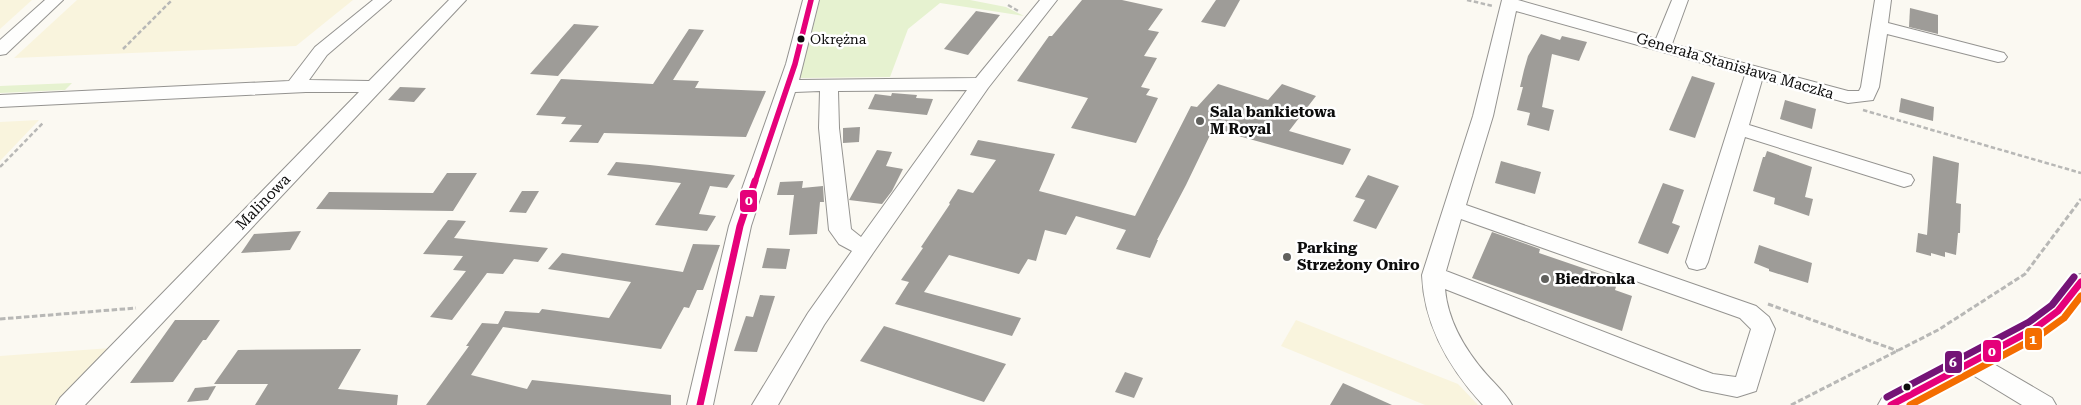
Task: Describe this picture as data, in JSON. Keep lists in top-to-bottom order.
{
  "streets": {
    "street": ["Generała Stanisława Maczka", "Malinowa"]
  },
  "places": [
    "Okrężna",
    "Sala bankietowa M Royal",
    "Parking Strzeżony Oniro",
    "Biedronka"
  ],
  "lines": ["transit line 0", "transit line 6", "transit line 1"]
}
